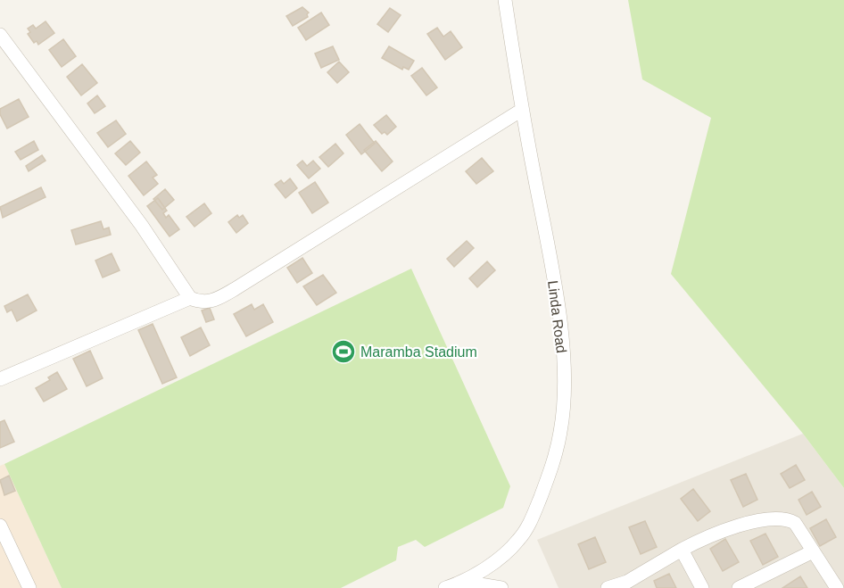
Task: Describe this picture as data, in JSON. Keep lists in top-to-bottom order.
{
  "streets": {
    "street": ["Linda Road"]
  },
  "places": {
    "sports": ["Maramba Stadium"]
  }
}
